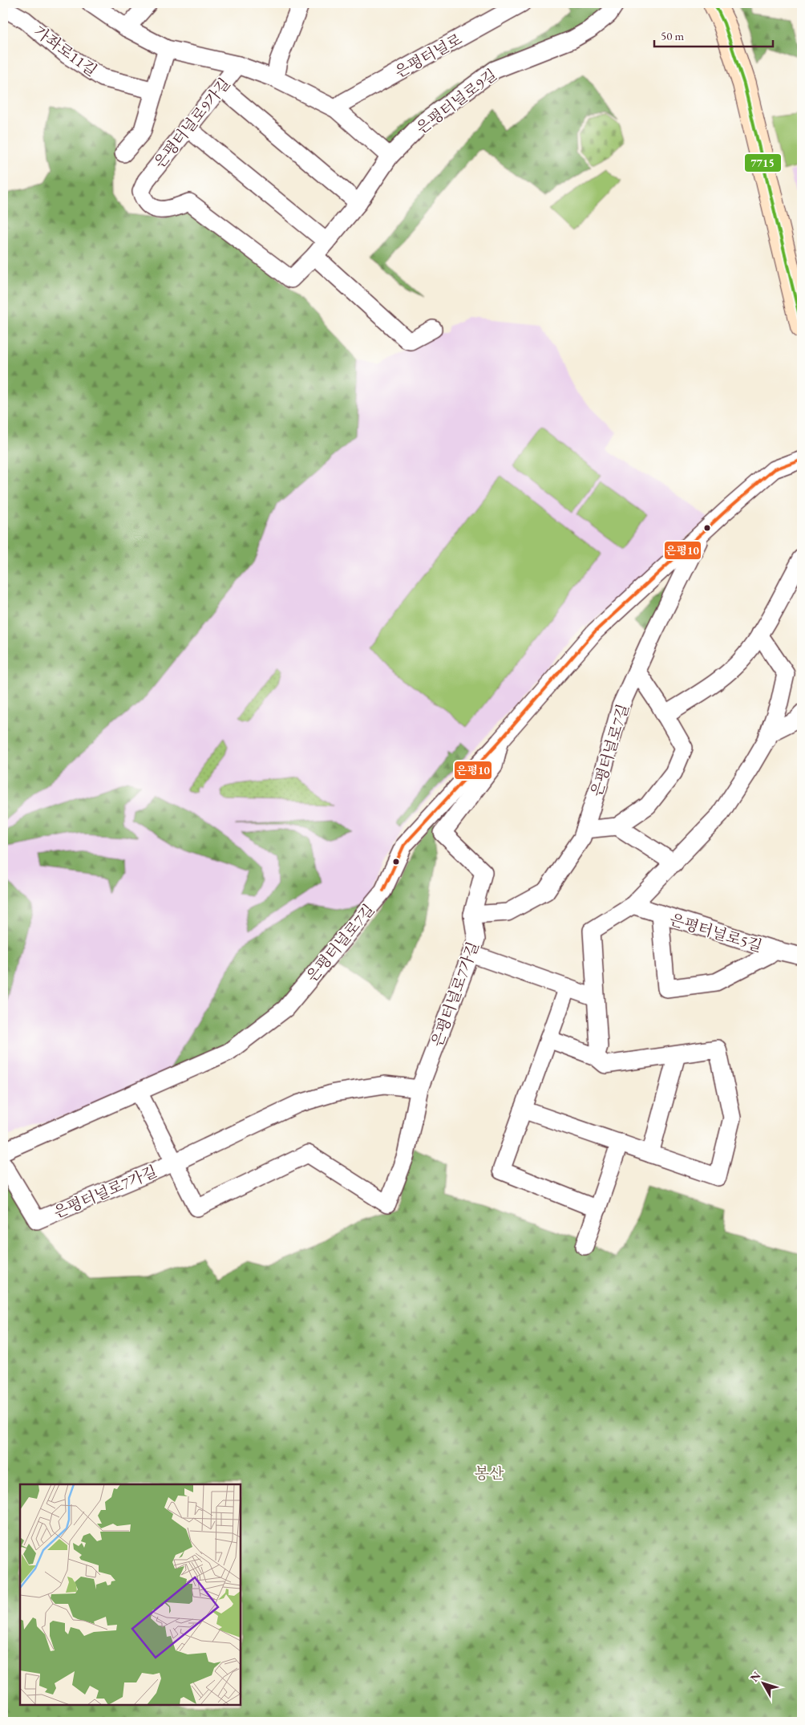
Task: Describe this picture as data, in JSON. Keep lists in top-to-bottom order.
{
  "streets": {
    "street": [
      "가좌로11길",
      "은평터널로",
      "은평터널로9길",
      "은평터널로9가길",
      "은평터널로7길",
      "은평터널로5길",
      "은평터널로7가길"
    ]
  },
  "crossings": [
    ["은평터널로", "은평터널로9가길"],
    ["은평터널로9길", "은평터널로9가길"],
    ["은평터널로7길", "은평터널로7가길"]
  ],
  "parks": ["봉산"],
  "lines": ["transit line 7715", "transit line 은평10"],
  "scale_bar": "50 m",
  "north": "top left"
}
